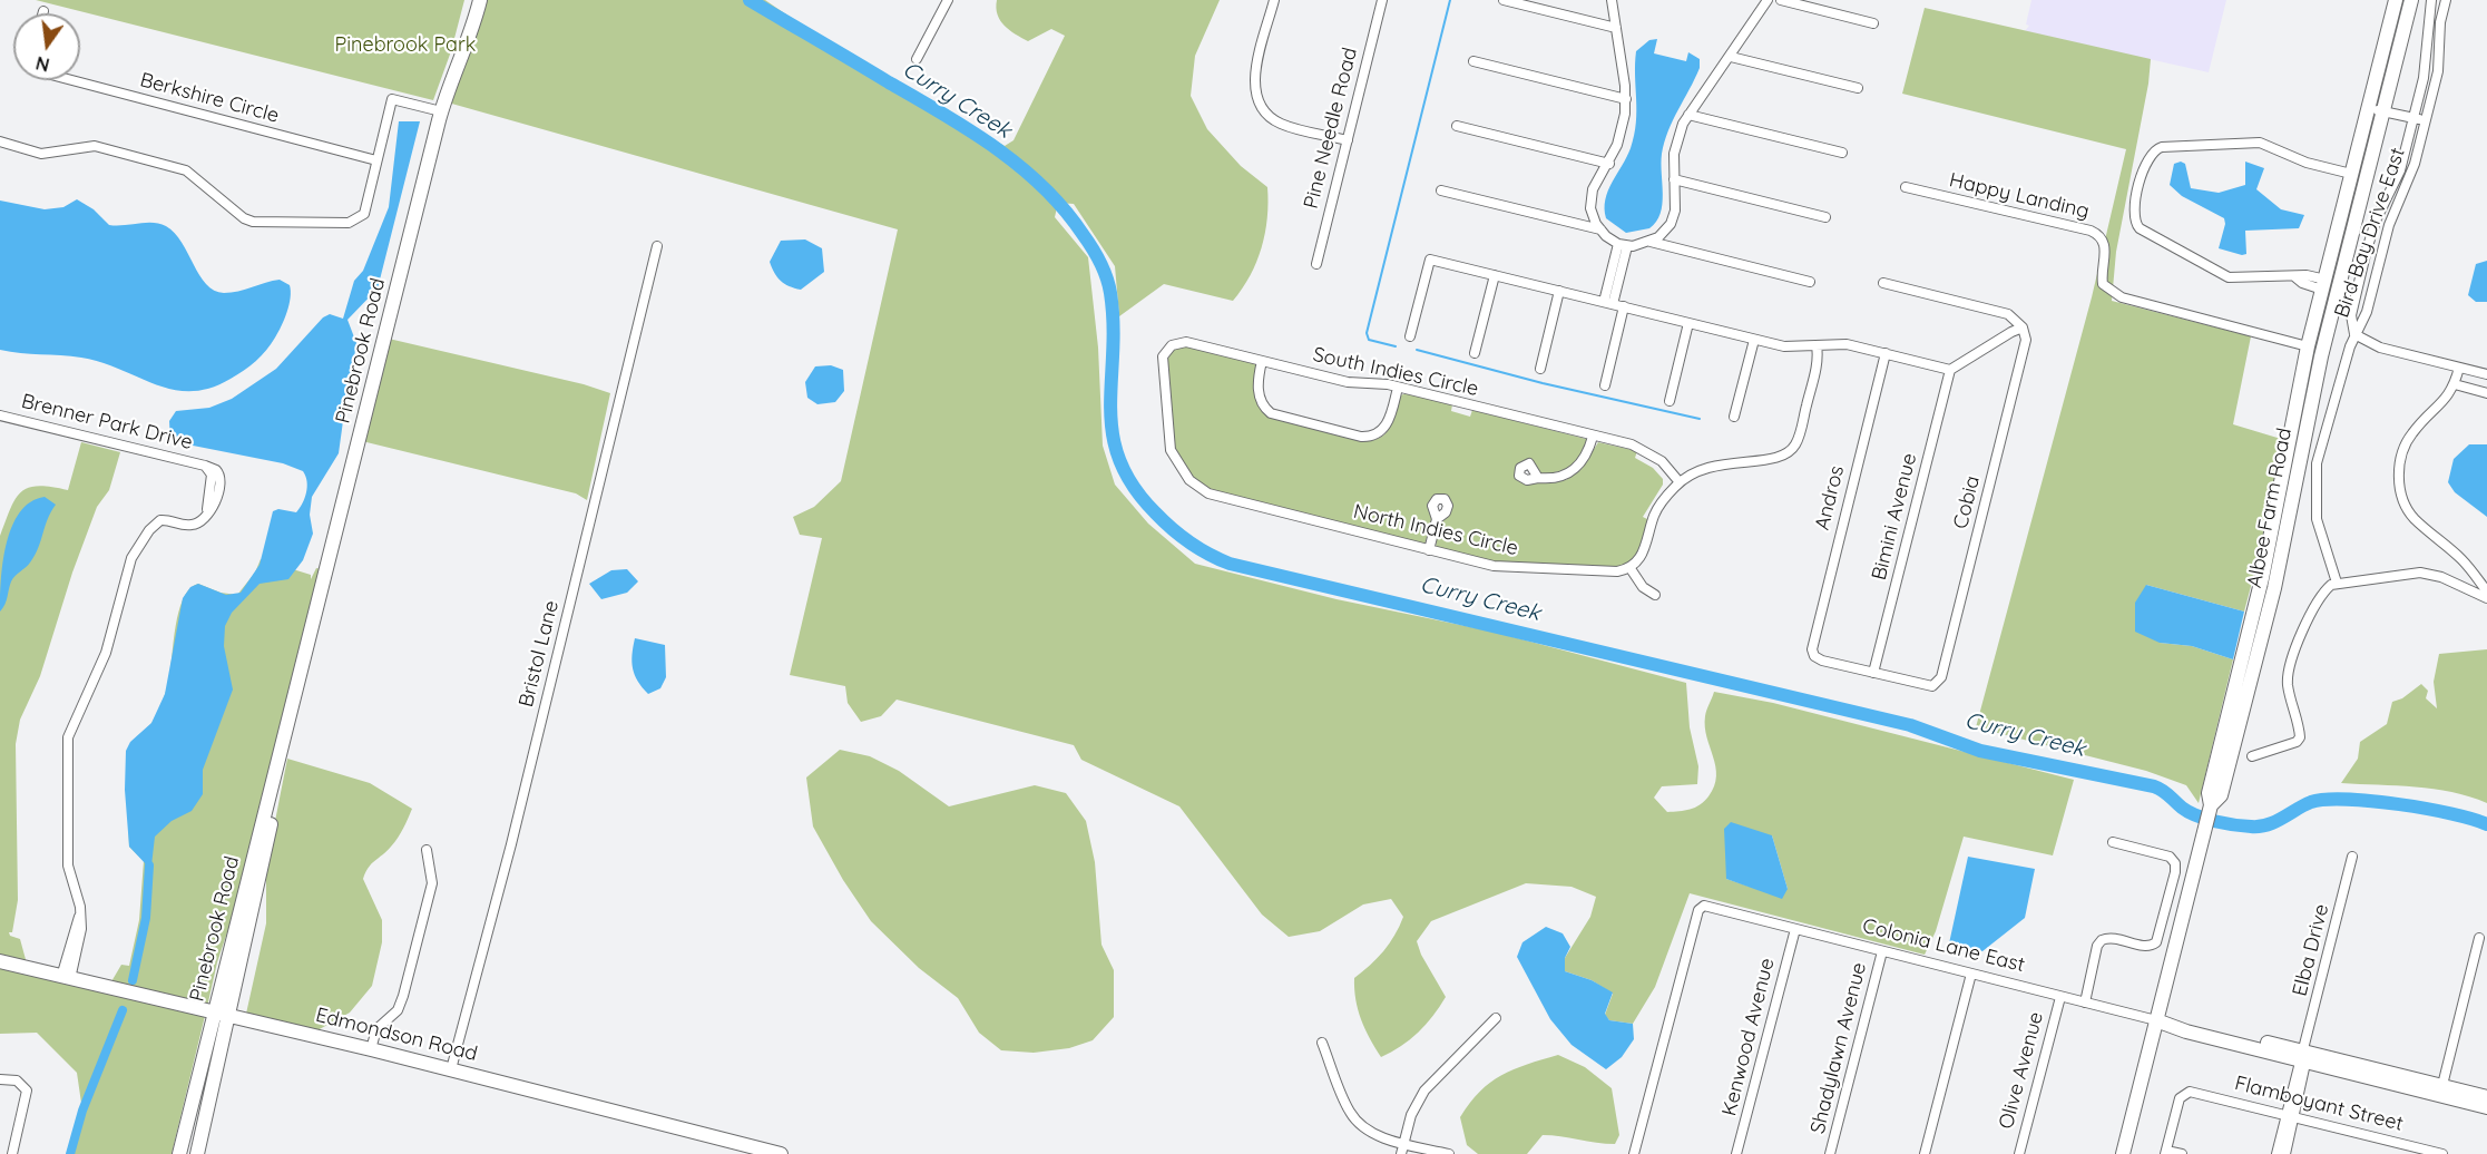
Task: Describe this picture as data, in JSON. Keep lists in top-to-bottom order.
{
  "streets": {
    "street": [
      "Berkshire Circle",
      "Pine Needle Road",
      "Happy Landing",
      "Bird Bay Drive East",
      "Pinebrook Road",
      "South Indies Circle",
      "Brenner Park Drive",
      "Andros",
      "Cobia",
      "Albee Farm Road",
      "Bimini Avenue",
      "North Indies Circle",
      "Bristol Lane",
      "Colonia Lane East",
      "Elba Drive",
      "Edmondson Road",
      "Kenwood Avenue",
      "Shadylawn Avenue",
      "Olive Avenue",
      "Flamboyant Street"
    ]
  },
  "crossings": [
    ["Happy Landing", "Albee Farm Road"],
    ["Pinebrook Road", "Edmondson Road"],
    ["South Indies Circle", "North Indies Circle"],
    ["Brenner Park Drive", "Edmondson Road"],
    ["Andros", "Cobia"],
    ["Andros", "Bimini Avenue"],
    ["Cobia", "Bimini Avenue"],
    ["Albee Farm Road", "Colonia Lane East"],
    ["Bristol Lane", "Edmondson Road"],
    ["Colonia Lane East", "Elba Drive"],
    ["Colonia Lane East", "Kenwood Avenue"],
    ["Colonia Lane East", "Shadylawn Avenue"],
    ["Colonia Lane East", "Olive Avenue"],
    ["Elba Drive", "Flamboyant Street"]
  ],
  "water": ["Curry Creek"],
  "parks": ["Pinebrook Park"],
  "north": "bottom"
}
